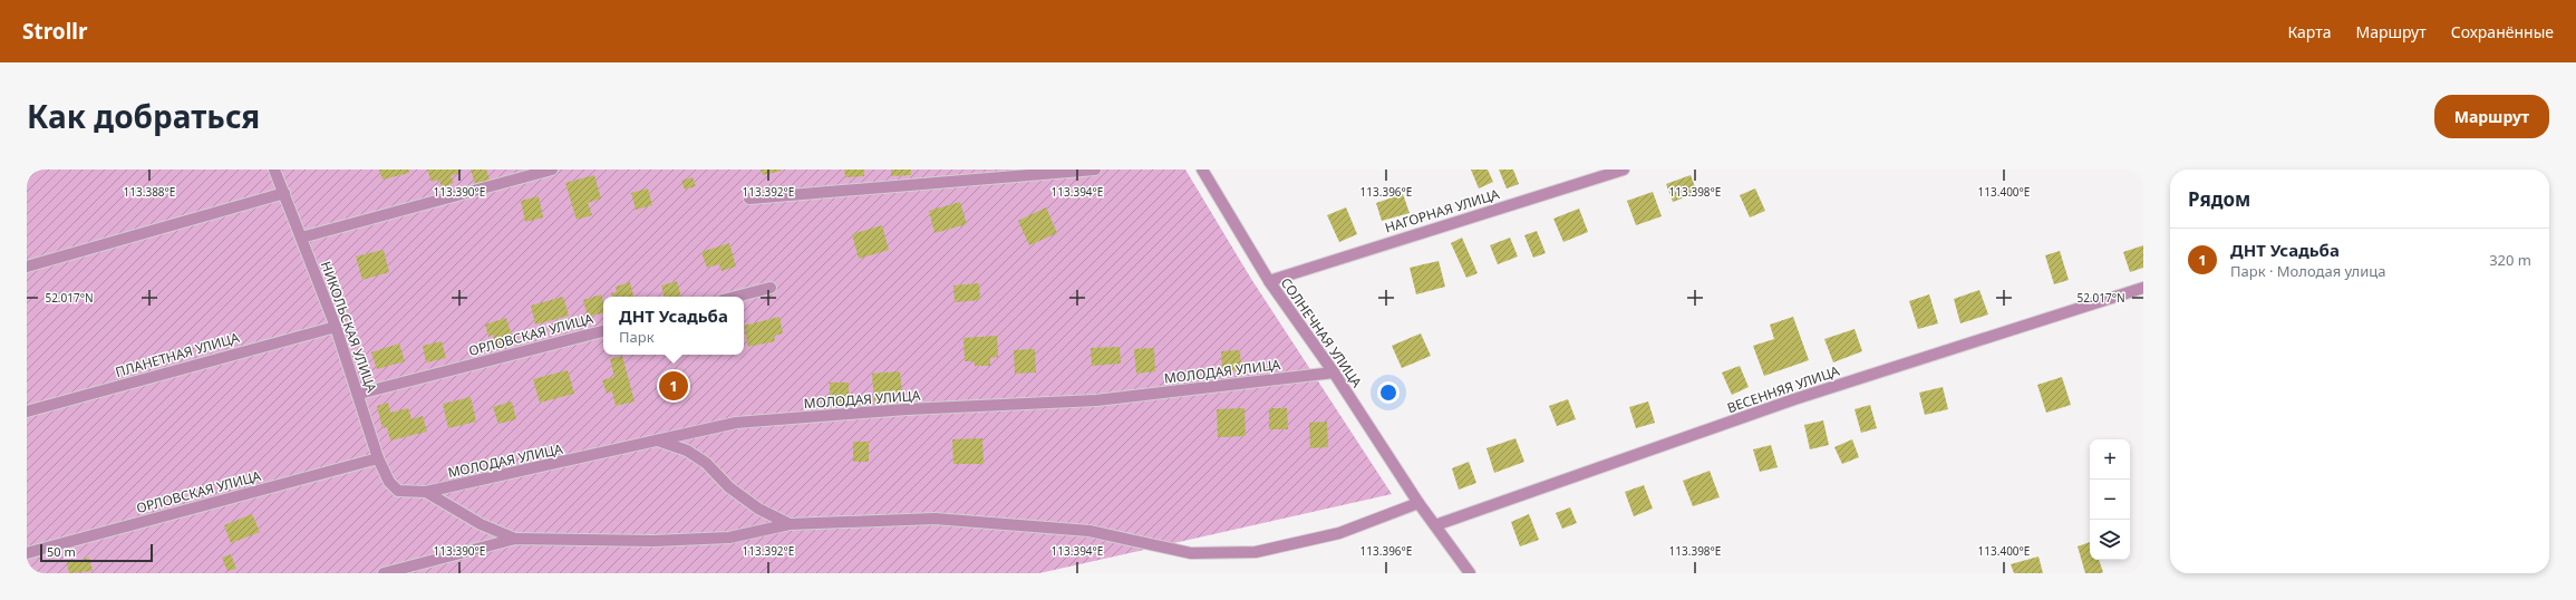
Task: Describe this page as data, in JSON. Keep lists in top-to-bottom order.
{
  "streets": {
    "street": [
      "НАГОРНАЯ УЛИЦА",
      "НИКОЛЬСКАЯ УЛИЦА",
      "СОЛНЕЧНАЯ УЛИЦА",
      "ОРЛОВСКАЯ УЛИЦА",
      "ПЛАНЕТНАЯ УЛИЦА",
      "МОЛОДАЯ УЛИЦА",
      "ВЕСЕННЯЯ УЛИЦА"
    ]
  },
  "crossings": [
    ["НАГОРНАЯ УЛИЦА", "СОЛНЕЧНАЯ УЛИЦА"],
    ["НИКОЛЬСКАЯ УЛИЦА", "ОРЛОВСКАЯ УЛИЦА"],
    ["НИКОЛЬСКАЯ УЛИЦА", "ПЛАНЕТНАЯ УЛИЦА"],
    ["НИКОЛЬСКАЯ УЛИЦА", "МОЛОДАЯ УЛИЦА"],
    ["СОЛНЕЧНАЯ УЛИЦА", "МОЛОДАЯ УЛИЦА"],
    ["СОЛНЕЧНАЯ УЛИЦА", "ВЕСЕННЯЯ УЛИЦА"]
  ],
  "scale_bar": "50 m",
  "page": {
    "header": "Strollr",
    "nav": ["Карта", "Маршрут", "Сохранённые"],
    "title": "Как добраться",
    "buttons": "Маршрут",
    "heading": "Рядом",
    "list": [
      {
        "mark": "1",
        "name": "ДНТ Усадьба",
        "note": "Парк · Молодая улица",
        "value": "320 m"
      }
    ],
    "popup": ["ДНТ Усадьба", "Парк"],
    "pins": "1",
    "map_buttons": ["+", "−"],
    "scale": "50 m"
  },
  "coordinates": [
    "113.388°E",
    "113.390°E",
    "113.392°E",
    "113.394°E",
    "113.396°E",
    "113.398°E",
    "113.400°E",
    "52.017°N"
  ]
}
